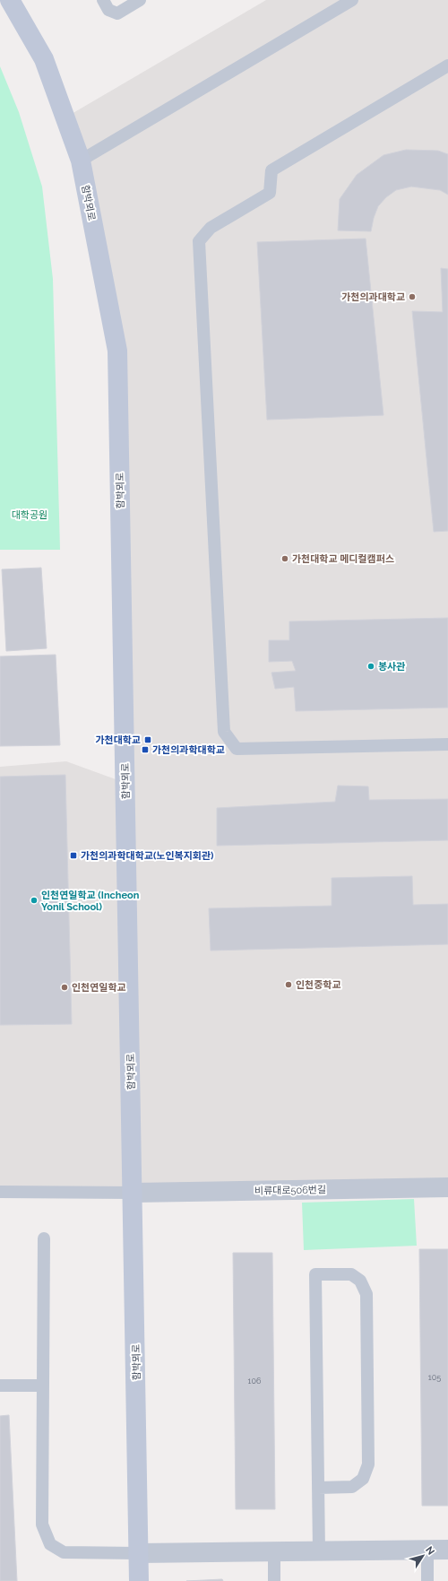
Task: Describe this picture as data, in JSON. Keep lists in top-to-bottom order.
{
  "streets": {
    "main road": ["함박뫼로"],
    "street": ["비류대로506번길"]
  },
  "crossings": [
    ["함박뫼로", "비류대로506번길"]
  ],
  "parks": ["대학공원"],
  "places": {
    "other": [
      "가천의과대학교",
      "가천대학교 메디컬캠퍼스",
      "봉사관",
      "인천연일학교 (Incheon Yonil School)",
      "인천중학교",
      "인천연일학교"
    ],
    "transit": ["가천대학교", "가천의과학대학교", "가천의과학대학교(노인복지회관)"]
  },
  "house_numbers": ["105", "106"],
  "north": "top right"
}
